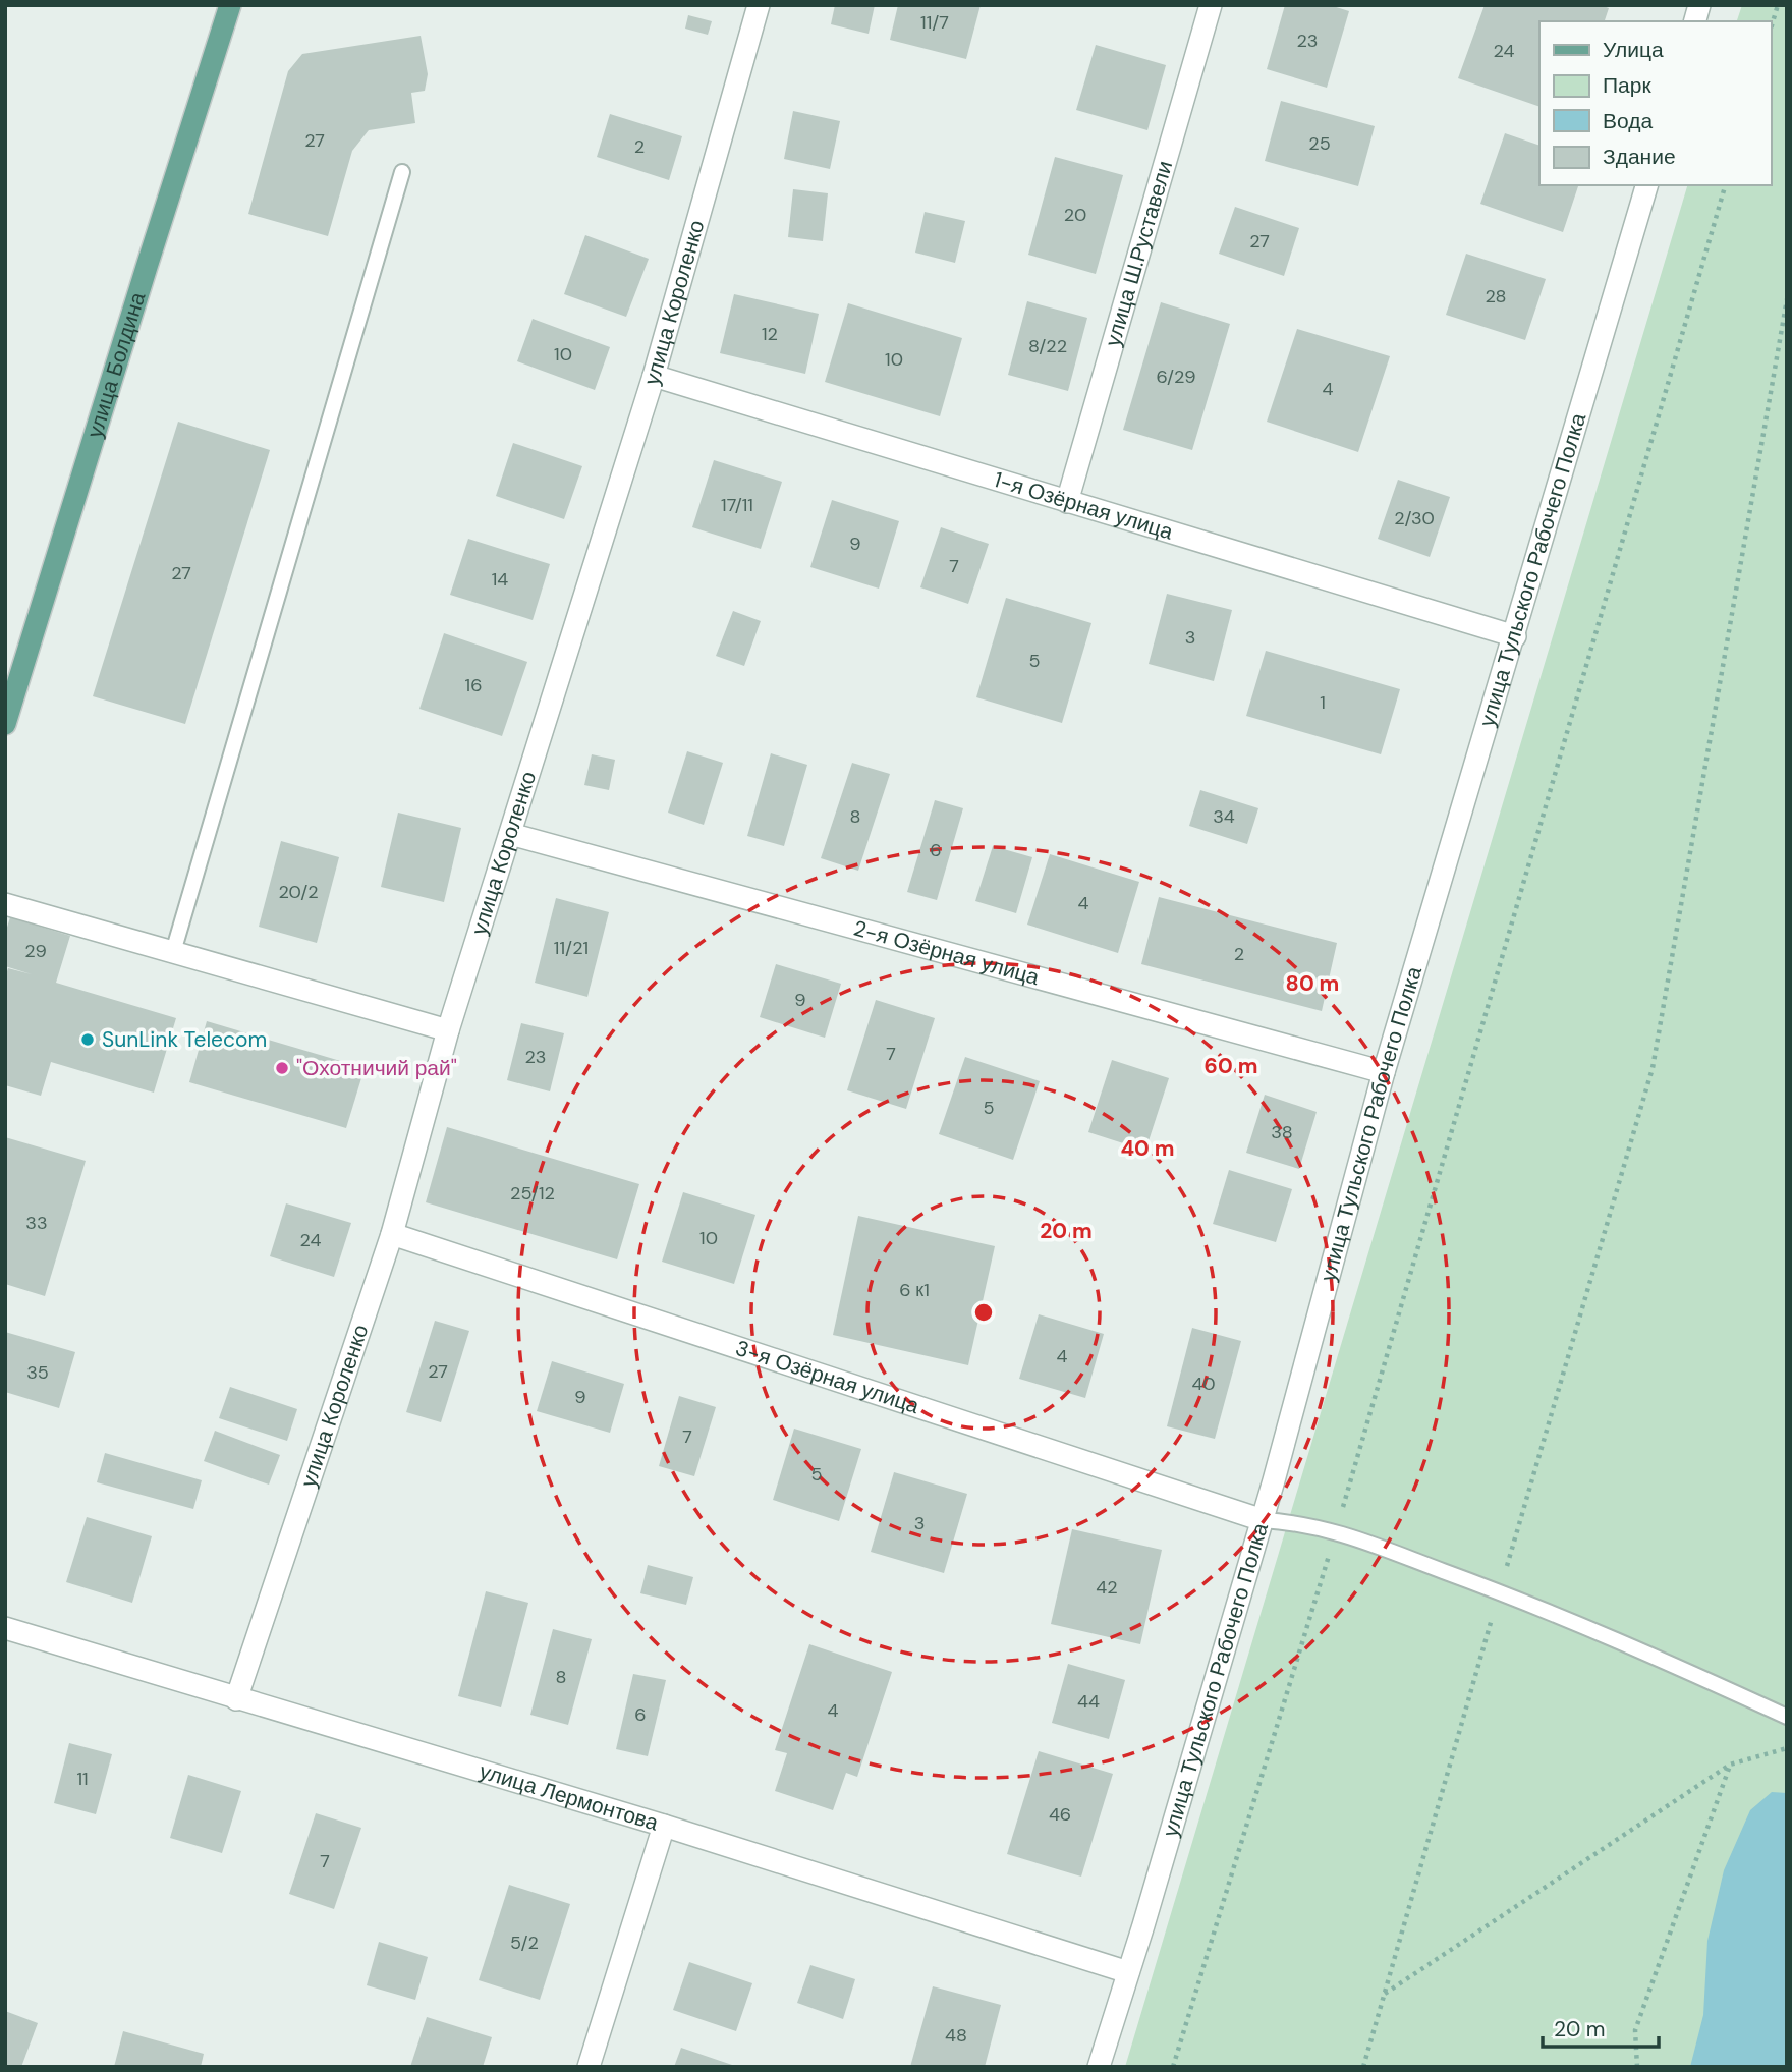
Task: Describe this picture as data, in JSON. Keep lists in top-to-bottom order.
{
  "streets": {
    "main road": ["улица Болдина"],
    "street": [
      "улица Ш.Руставели",
      "улица Короленко",
      "1-я Озёрная улица",
      "улица Тульского Рабочего Полка",
      "2-я Озёрная улица",
      "3-я Озёрная улица",
      "улица Лермонтова"
    ]
  },
  "crossings": [
    ["улица Ш.Руставели", "1-я Озёрная улица"],
    ["улица Короленко", "1-я Озёрная улица"],
    ["улица Короленко", "2-я Озёрная улица"],
    ["улица Короленко", "3-я Озёрная улица"],
    ["улица Короленко", "улица Лермонтова"],
    ["1-я Озёрная улица", "улица Тульского Рабочего Полка"],
    ["улица Тульского Рабочего Полка", "2-я Озёрная улица"],
    ["улица Тульского Рабочего Полка", "3-я Озёрная улица"],
    ["улица Тульского Рабочего Полка", "улица Лермонтова"]
  ],
  "places": ["SunLink Telecom", "\"Охотничий рай\""],
  "house_numbers": [
    "11/7",
    "23",
    "24",
    "27",
    "25",
    "2",
    "20",
    "27",
    "28",
    "12",
    "8/22",
    "10",
    "10",
    "6/29",
    "4",
    "17/11",
    "2/30",
    "9",
    "7",
    "27",
    "14",
    "3",
    "5",
    "16",
    "1",
    "8",
    "34",
    "6",
    "20/2",
    "4",
    "11/21",
    "29",
    "2",
    "9",
    "7",
    "23",
    "5",
    "38",
    "25/12",
    "33",
    "10",
    "24",
    "6 к1",
    "4",
    "27",
    "35",
    "40",
    "9",
    "7",
    "5",
    "3",
    "42",
    "8",
    "44",
    "4",
    "6",
    "11",
    "46",
    "7",
    "5/2",
    "48"
  ],
  "legend": [
    "Улица",
    "Парк",
    "Вода",
    "Здание"
  ],
  "scale_bar": "20 m",
  "rings": [
    "80 m",
    "60 m",
    "40 m",
    "20 m"
  ]
}
